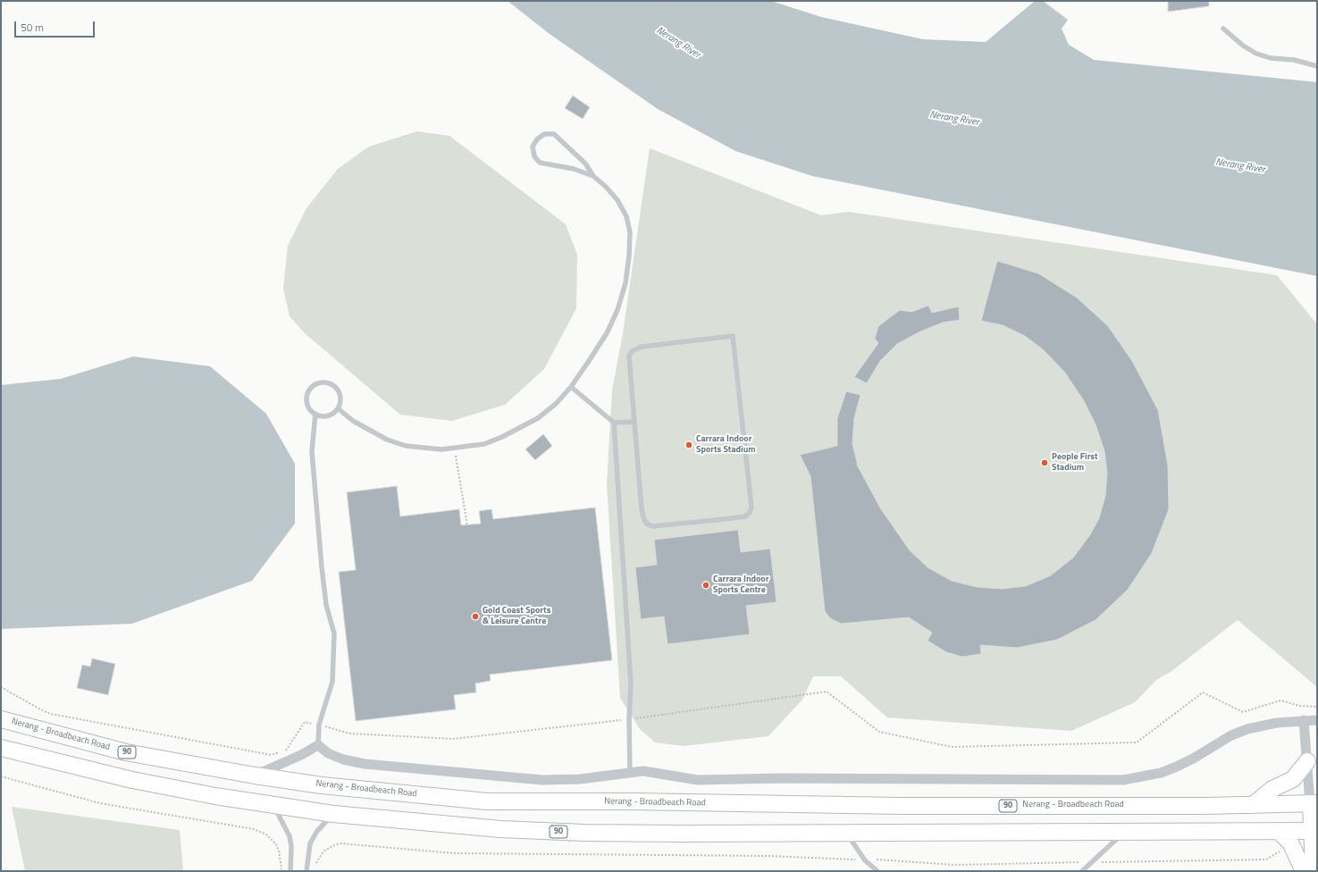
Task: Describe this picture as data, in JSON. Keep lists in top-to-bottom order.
{
  "streets": {
    "main road": ["Nerang - Broadbeach Road", "90"]
  },
  "water": ["Nerang River"],
  "places": [
    "Carrara Indoor Sports Stadium",
    "People First Stadium",
    "Carrara Indoor Sports Centre",
    "Gold Coast Sports & Leisure Centre"
  ],
  "scale_bar": "50 m"
}
